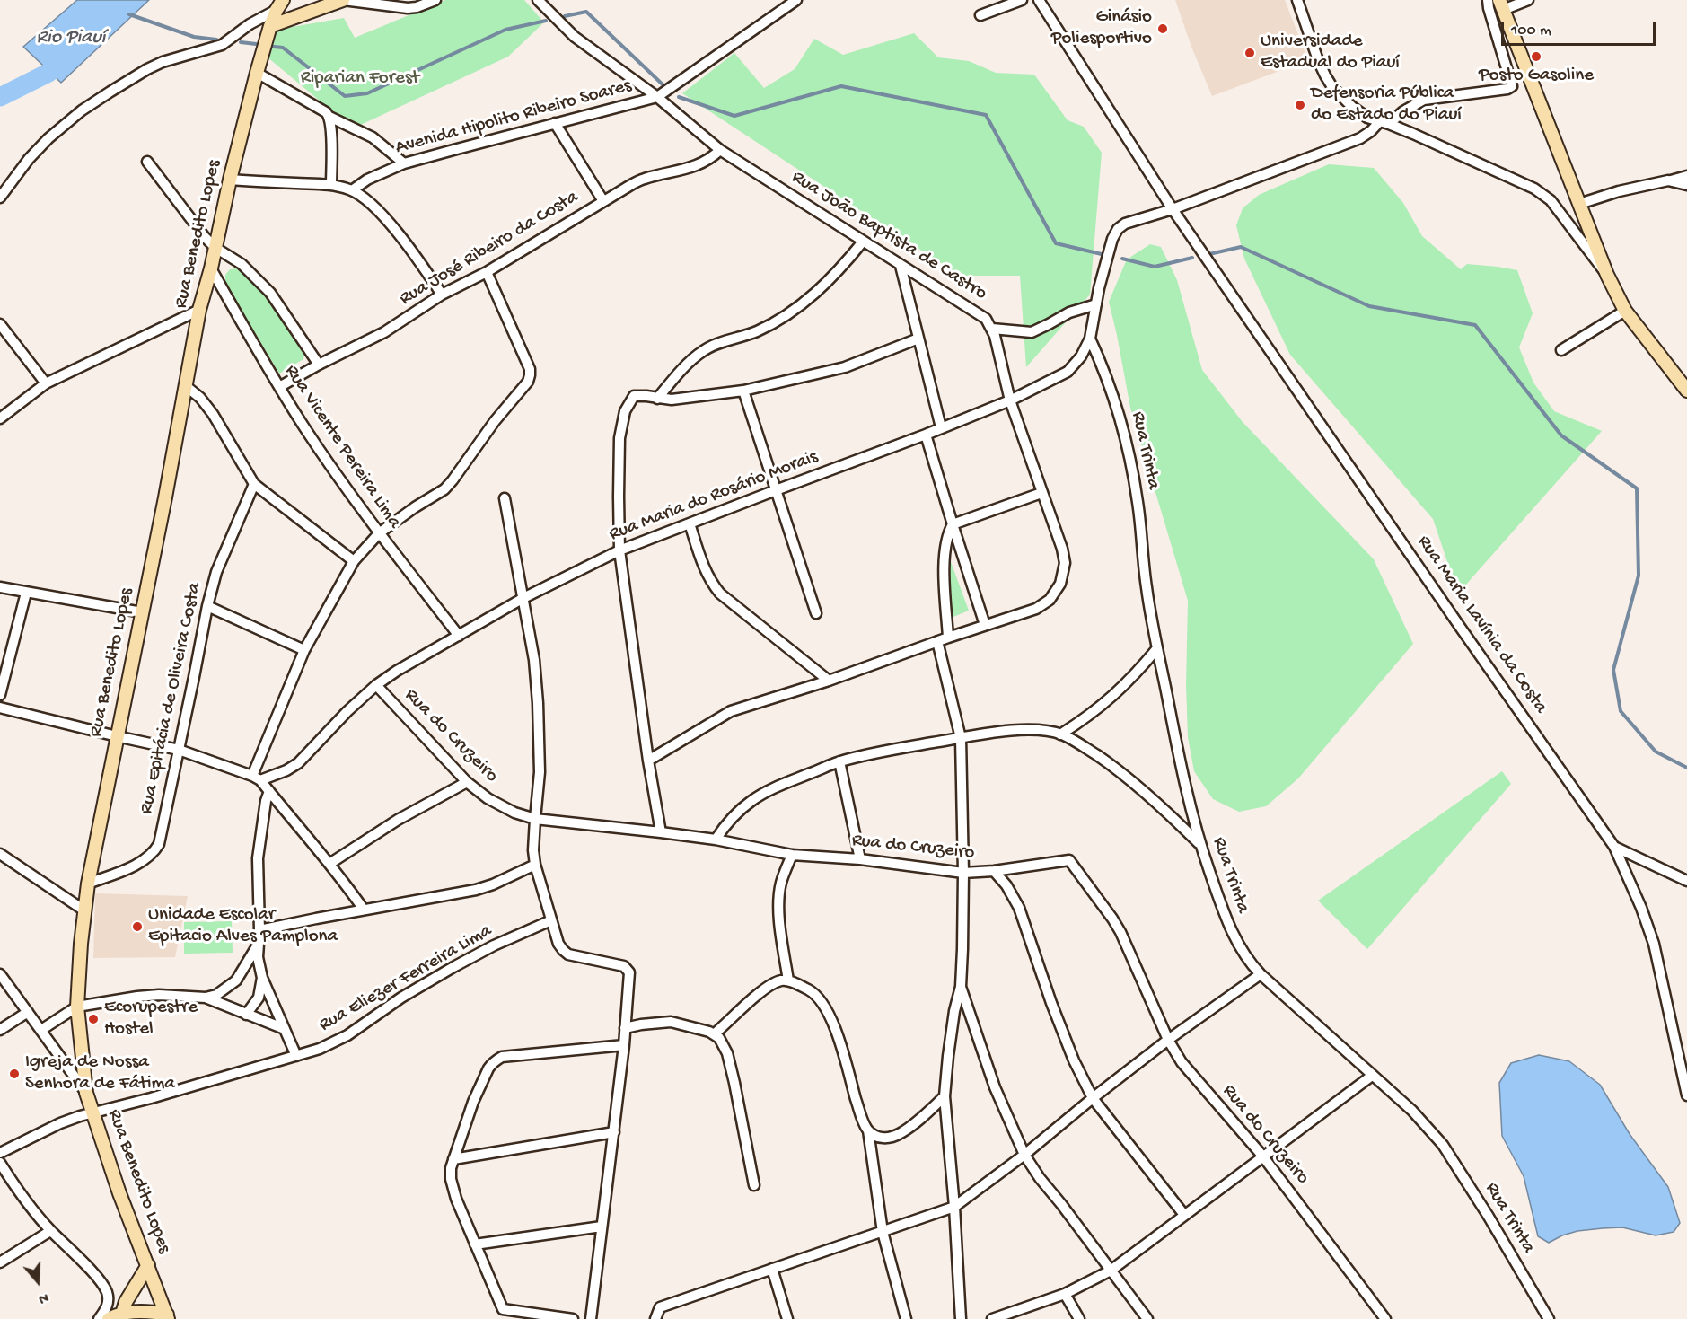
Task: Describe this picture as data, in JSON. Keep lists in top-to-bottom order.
{
  "streets": {
    "main road": ["Rua Benedito Lopes"],
    "street": [
      "Avenida Hipolito Ribeiro Soares",
      "Rua João Baptista de Castro",
      "Rua José Ribeiro da Costa",
      "Rua Vicente Pereira Lima",
      "Rua Trinta",
      "Rua Maria do Rosário Morais",
      "Rua Maria Lavínia da Costa",
      "Rua Epitácia de Oliveira Costa",
      "Rua do Cruzeiro",
      "Rua Eliezer Ferreira Lima"
    ]
  },
  "crossings": [
    ["Avenida Hipolito Ribeiro Soares", "Rua João Baptista de Castro"],
    ["Rua Benedito Lopes", "Rua Vicente Pereira Lima"],
    ["Rua Benedito Lopes", "Rua Epitácia de Oliveira Costa"],
    ["Rua Benedito Lopes", "Rua Eliezer Ferreira Lima"],
    ["Rua João Baptista de Castro", "Rua José Ribeiro da Costa"],
    ["Rua João Baptista de Castro", "Rua Maria do Rosário Morais"],
    ["Rua José Ribeiro da Costa", "Rua Vicente Pereira Lima"],
    ["Rua Vicente Pereira Lima", "Rua Maria do Rosário Morais"],
    ["Rua Trinta", "Rua Maria do Rosário Morais"],
    ["Rua Maria do Rosário Morais", "Rua Maria Lavínia da Costa"],
    ["Rua Maria do Rosário Morais", "Rua do Cruzeiro"]
  ],
  "water": ["Rio Piauí"],
  "parks": ["Riparian Forest"],
  "places": [
    "Ginásio Poliesportivo",
    "Universidade Estadual do Piauí",
    "Posto Gasoline",
    "Defensoria Pública do Estado do Piauí",
    "Unidade Escolar Epitacio Alves Pamplona",
    "Ecorupestre Hostel",
    "Igreja de Nossa Senhora de Fátima"
  ],
  "scale_bar": "100 m",
  "north": "bottom"
}
